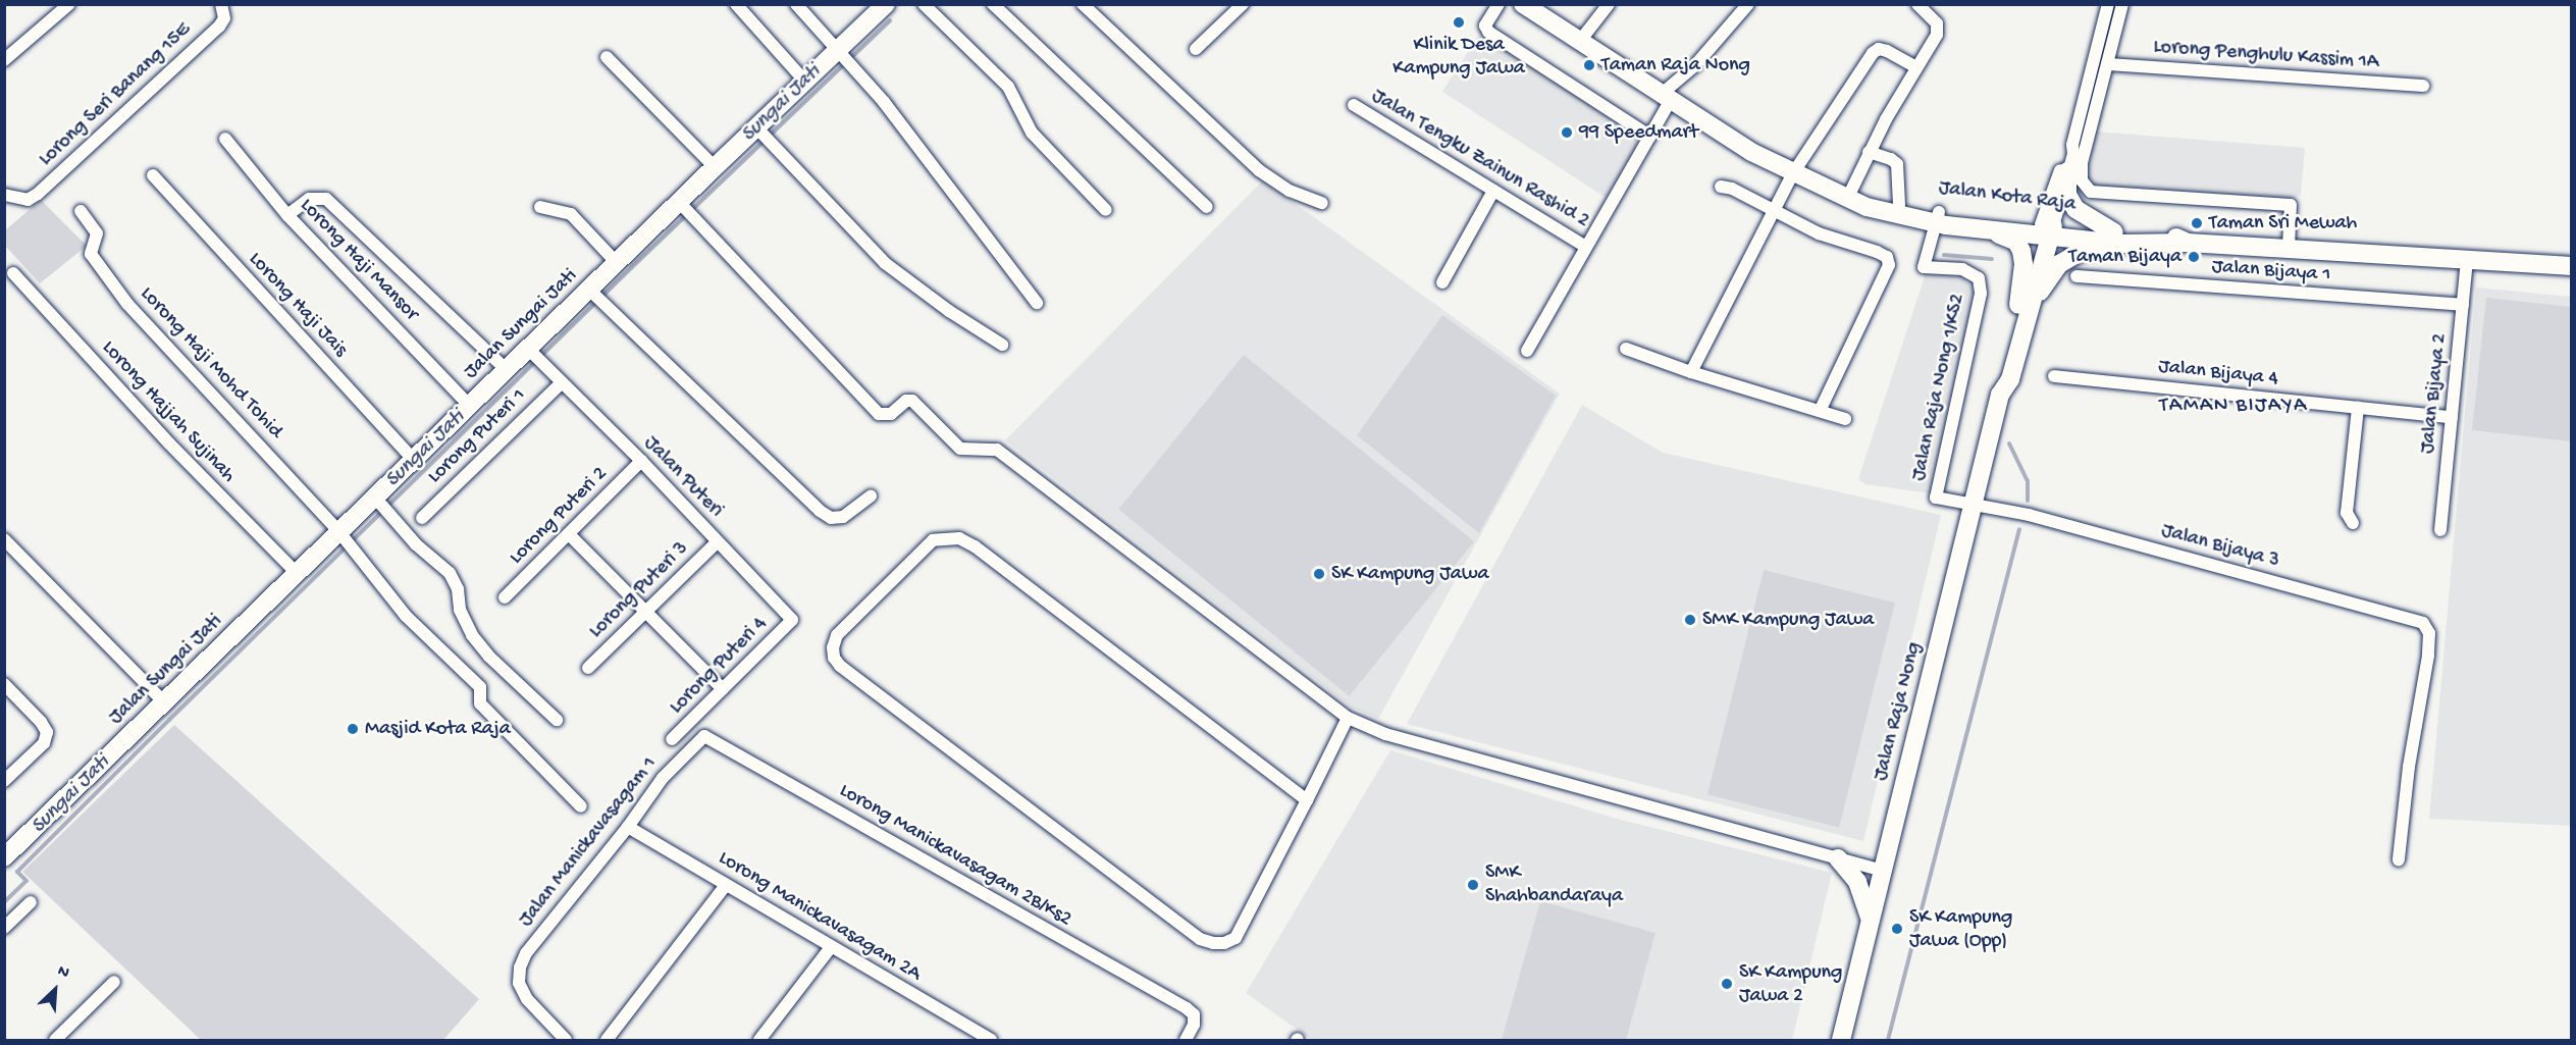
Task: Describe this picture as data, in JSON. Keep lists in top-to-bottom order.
{
  "streets": {
    "main road": ["Jalan Kota Raja", "Jalan Sungai Jati", "Jalan Raja Nong"],
    "street": [
      "Lorong Penghulu Kassim 1A",
      "Lorong Seri Banang 15E",
      "Jalan Tengku Zainun Rashid 2",
      "Lorong Haji Mansor",
      "Jalan Bijaya 1",
      "Lorong Haji Jais",
      "Lorong Haji Mohd Tohid",
      "Jalan Bijaya 4",
      "Jalan Raja Nong 1/KS2",
      "Jalan Bijaya 2",
      "Lorong Hajjah Sujinah",
      "Lorong Puteri 1",
      "Jalan Puteri",
      "Lorong Puteri 2",
      "Jalan Bijaya 3",
      "Lorong Puteri 3",
      "Lorong Puteri 4",
      "Jalan Manickavasagam 1",
      "Lorong Manickavasagam 2B/Ks2",
      "Lorong Manickavasagam 2A"
    ]
  },
  "crossings": [
    ["Jalan Kota Raja", "Jalan Raja Nong 1/KS2"],
    ["Jalan Kota Raja", "Jalan Bijaya 2"],
    ["Jalan Kota Raja", "Jalan Raja Nong"],
    ["Lorong Haji Mansor", "Jalan Sungai Jati"],
    ["Jalan Bijaya 1", "Jalan Bijaya 2"],
    ["Lorong Haji Jais", "Jalan Sungai Jati"],
    ["Jalan Sungai Jati", "Lorong Haji Mohd Tohid"],
    ["Jalan Sungai Jati", "Lorong Hajjah Sujinah"],
    ["Jalan Sungai Jati", "Jalan Puteri"],
    ["Jalan Bijaya 4", "Jalan Bijaya 2"],
    ["Jalan Raja Nong 1/KS2", "Jalan Bijaya 3"],
    ["Lorong Puteri 1", "Jalan Puteri"],
    ["Jalan Puteri", "Lorong Puteri 2"],
    ["Jalan Puteri", "Lorong Puteri 3"],
    ["Jalan Puteri", "Lorong Puteri 4"],
    ["Jalan Bijaya 3", "Jalan Raja Nong"],
    ["Jalan Manickavasagam 1", "Lorong Manickavasagam 2B/Ks2"],
    ["Jalan Manickavasagam 1", "Lorong Manickavasagam 2A"]
  ],
  "districts": ["TAMAN BIJAYA"],
  "water": ["Sungai Jati"],
  "places": [
    "Klinik Desa Kampung Jawa",
    "Taman Raja Nong",
    "99 Speedmart",
    "Taman Sri Mewah",
    "Taman Bijaya",
    "SK Kampung Jawa",
    "SMK Kampung Jawa",
    "Masjid Kota Raja",
    "SMK Shahbandaraya",
    "SK Kampung Jawa (Opp)",
    "SK Kampung Jawa 2"
  ],
  "north": "top right"
}
